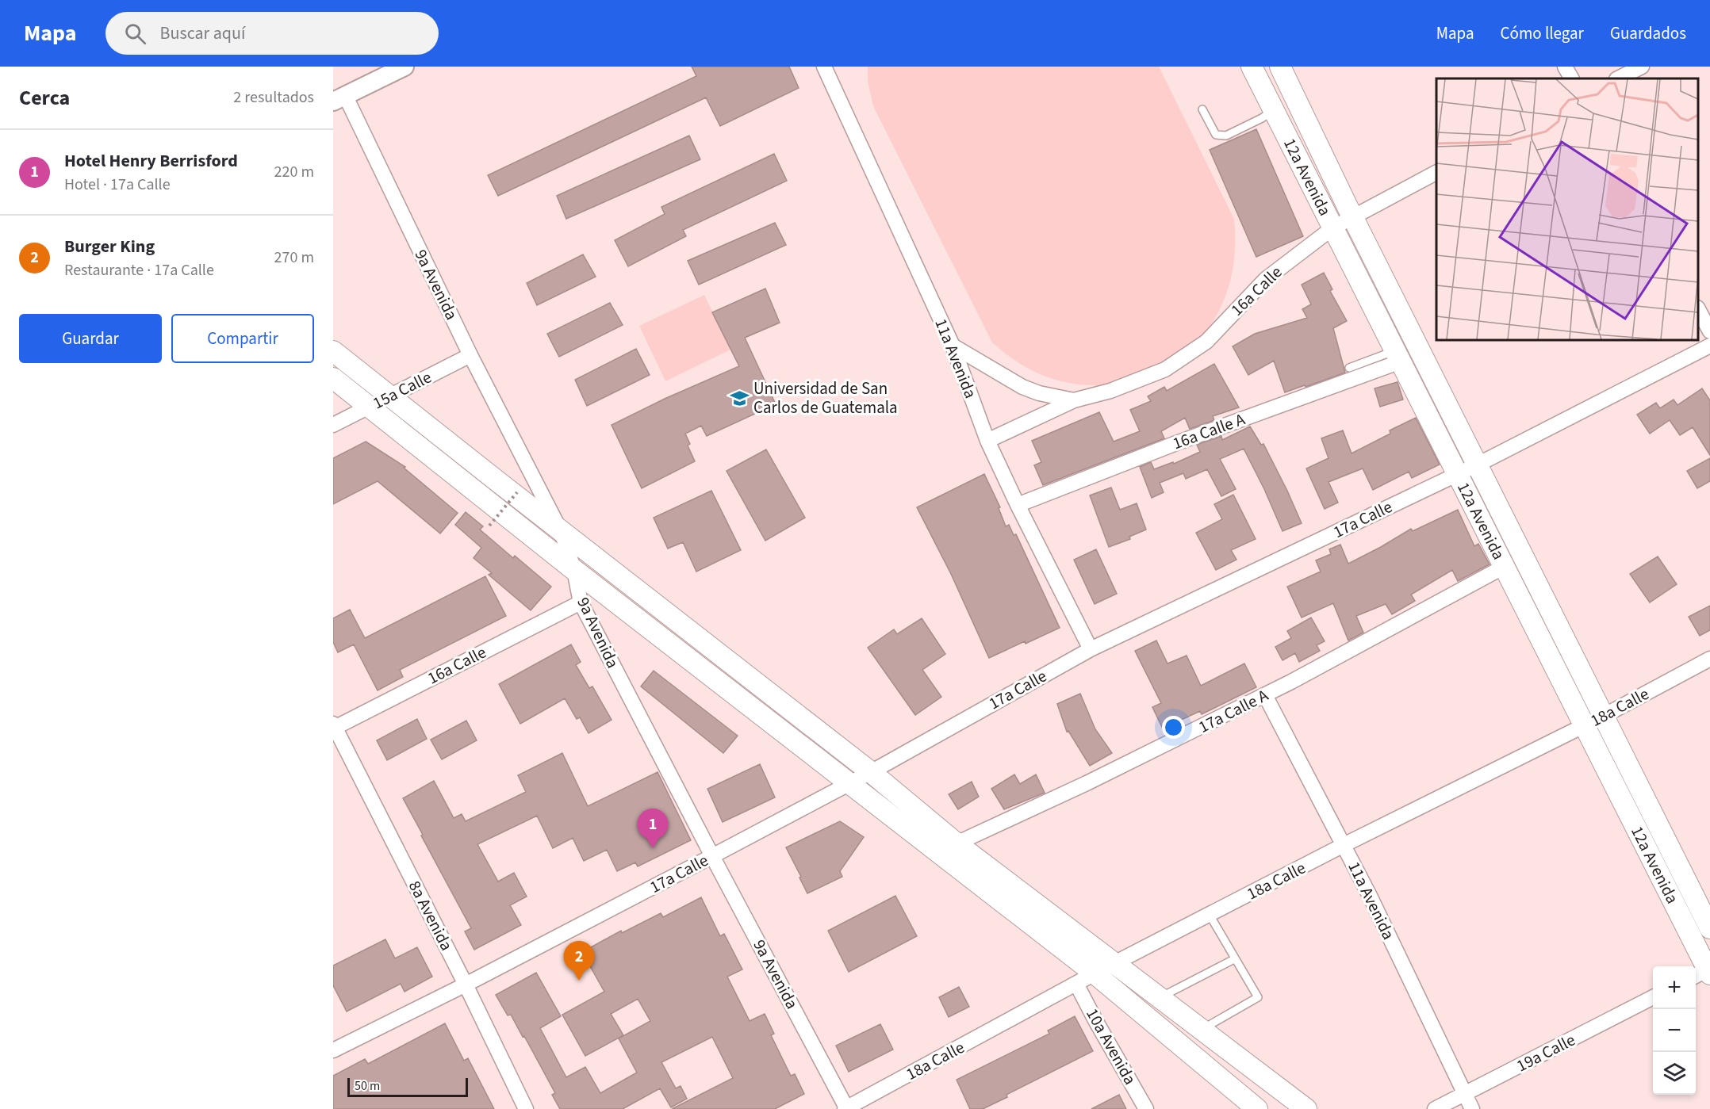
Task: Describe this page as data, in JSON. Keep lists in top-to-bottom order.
{
  "streets": {
    "main road": ["12a Avenida"],
    "street": [
      "9a Avenida",
      "16a Calle",
      "11a Avenida",
      "15a Calle",
      "16a Calle A",
      "17a Calle",
      "18a Calle",
      "17a Calle A",
      "8a Avenida",
      "10a Avenida",
      "19a Calle"
    ]
  },
  "crossings": [
    ["12a Avenida", "16a Calle"],
    ["12a Avenida", "16a Calle A"],
    ["12a Avenida", "17a Calle"],
    ["12a Avenida", "18a Calle"],
    ["12a Avenida", "17a Calle A"],
    ["9a Avenida", "16a Calle"],
    ["9a Avenida", "15a Calle"],
    ["9a Avenida", "17a Calle"],
    ["9a Avenida", "18a Calle"],
    ["16a Calle", "11a Avenida"],
    ["16a Calle", "8a Avenida"],
    ["11a Avenida", "16a Calle A"],
    ["11a Avenida", "17a Calle"],
    ["11a Avenida", "18a Calle"],
    ["11a Avenida", "17a Calle A"],
    ["11a Avenida", "19a Calle"],
    ["17a Calle", "8a Avenida"],
    ["18a Calle", "10a Avenida"]
  ],
  "places": {
    "school or university": ["Universidad de San Carlos de Guatemala"]
  },
  "scale_bar": "50 m",
  "page": {
    "header": "Mapa",
    "search": "Buscar aquí",
    "nav": ["Mapa", "Cómo llegar", "Guardados"],
    "heading": ["Cerca", "2 resultados"],
    "list": [
      {
        "mark": "1",
        "name": "Hotel Henry Berrisford",
        "note": "Hotel · 17a Calle",
        "value": "220 m"
      },
      {
        "mark": "2",
        "name": "Burger King",
        "note": "Restaurante · 17a Calle",
        "value": "270 m"
      }
    ],
    "buttons": ["Guardar", "Compartir"],
    "pins": ["1", "2"],
    "map_buttons": ["+", "−"],
    "scale": "50 m"
  }
}
